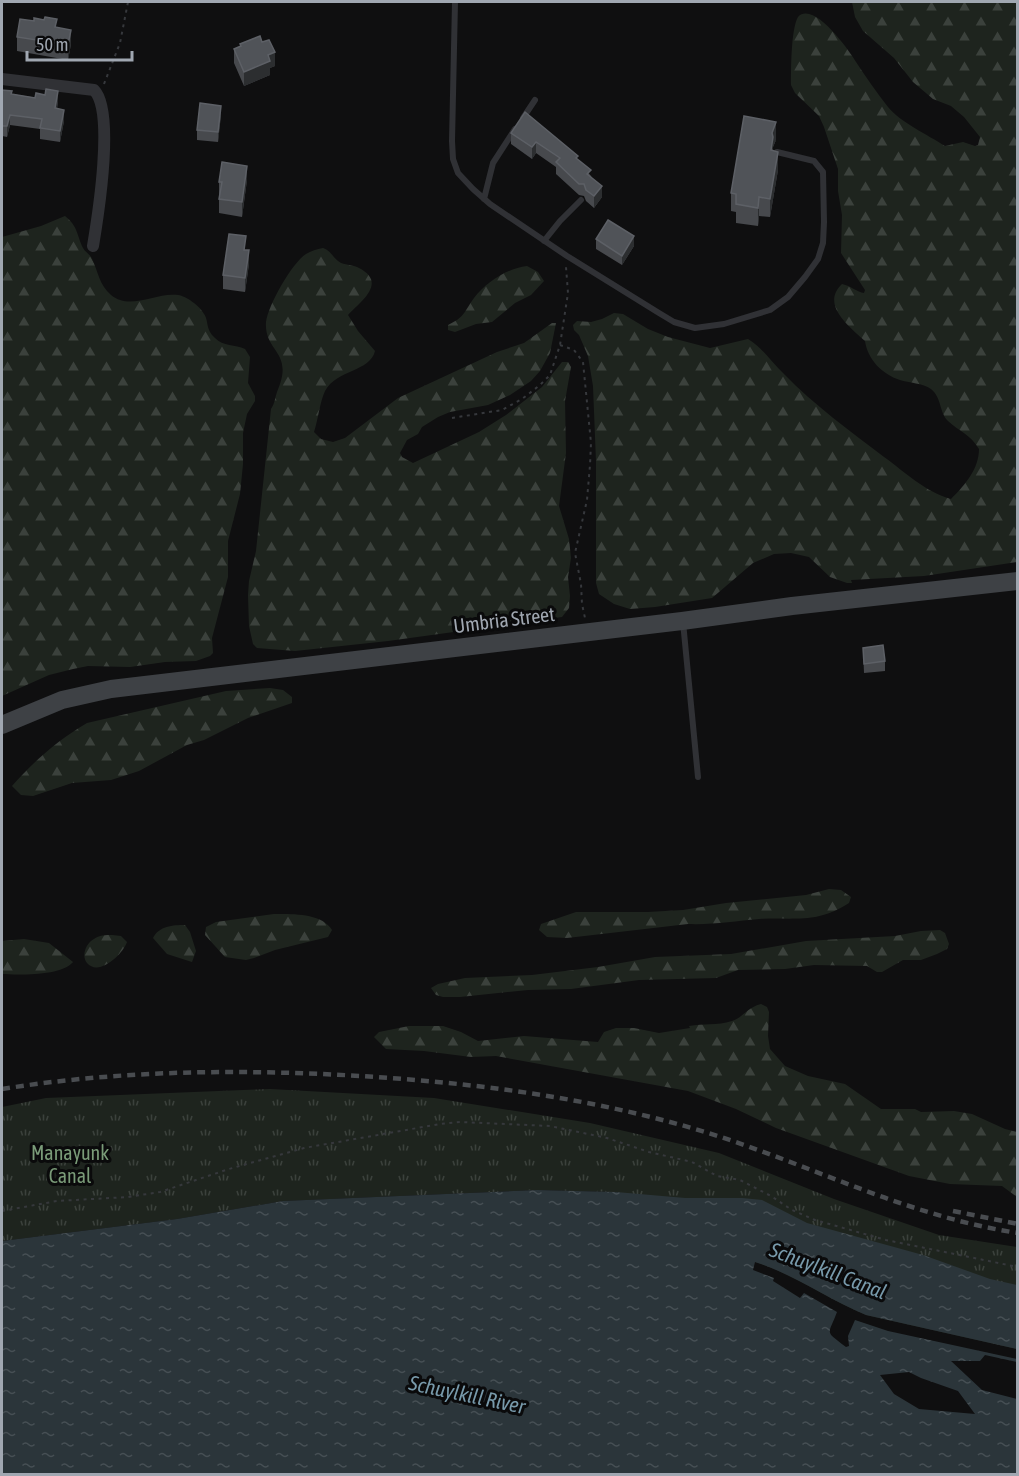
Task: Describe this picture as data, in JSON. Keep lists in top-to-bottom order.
{
  "streets": {
    "main road": ["Umbria Street"]
  },
  "water": ["Schuylkill Canal", "Schuylkill River"],
  "parks": ["Manayunk Canal"],
  "scale_bar": "50 m"
}
